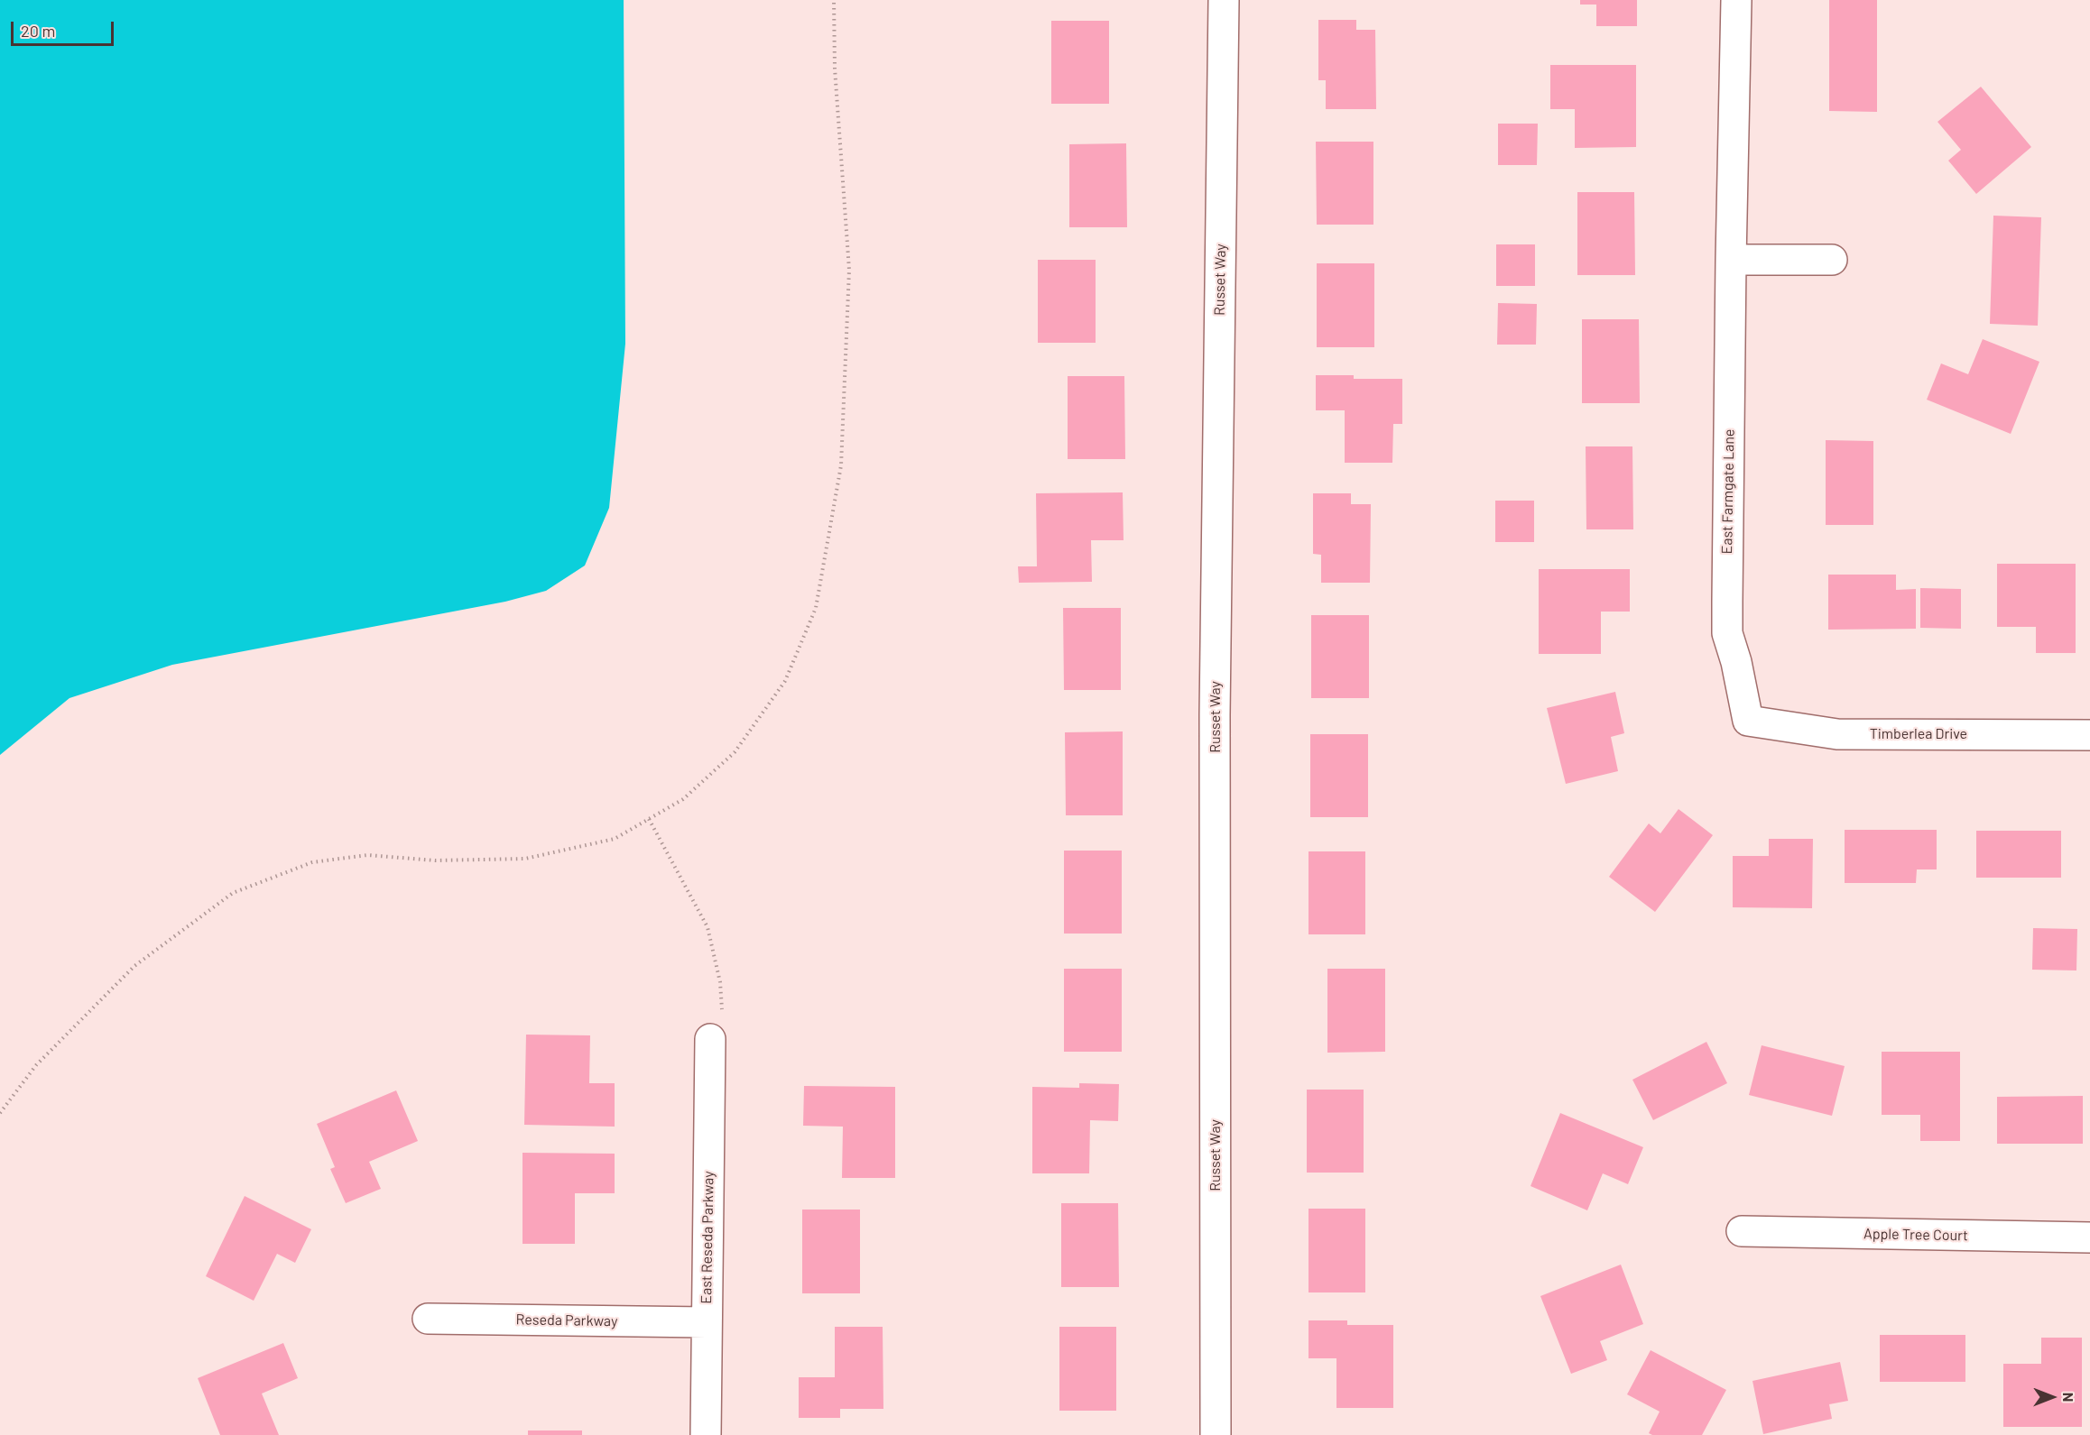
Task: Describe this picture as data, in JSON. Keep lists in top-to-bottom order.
{
  "streets": {
    "street": [
      "Russet Way",
      "East Farmgate Lane",
      "Timberlea Drive",
      "Apple Tree Court",
      "East Reseda Parkway",
      "Reseda Parkway"
    ]
  },
  "crossings": [
    ["East Farmgate Lane", "Timberlea Drive"],
    ["East Reseda Parkway", "Reseda Parkway"]
  ],
  "scale_bar": "20 m",
  "north": "right"
}
